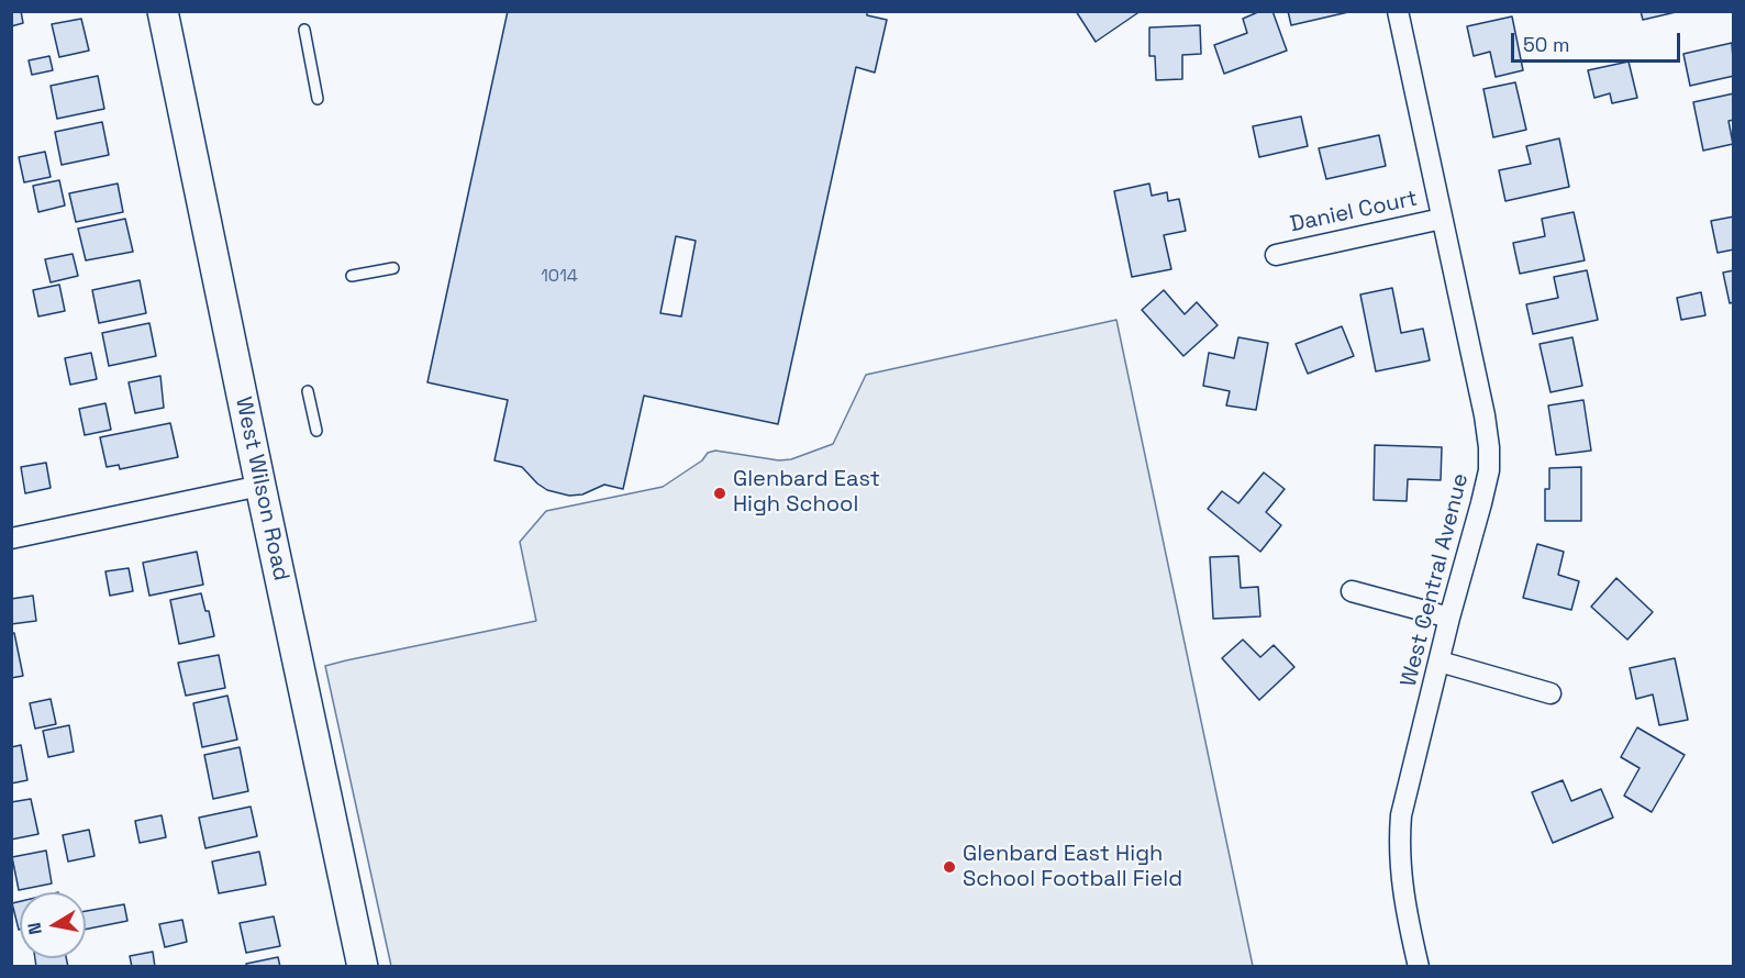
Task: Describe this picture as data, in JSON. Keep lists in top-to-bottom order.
{
  "streets": {
    "street": ["Daniel Court", "West Wilson Road", "West Central Avenue"]
  },
  "crossings": [
    ["Daniel Court", "West Central Avenue"]
  ],
  "places": ["Glenbard East High School", "Glenbard East High School Football Field"],
  "house_numbers": ["1014"],
  "scale_bar": "50 m",
  "north": "left"
}
